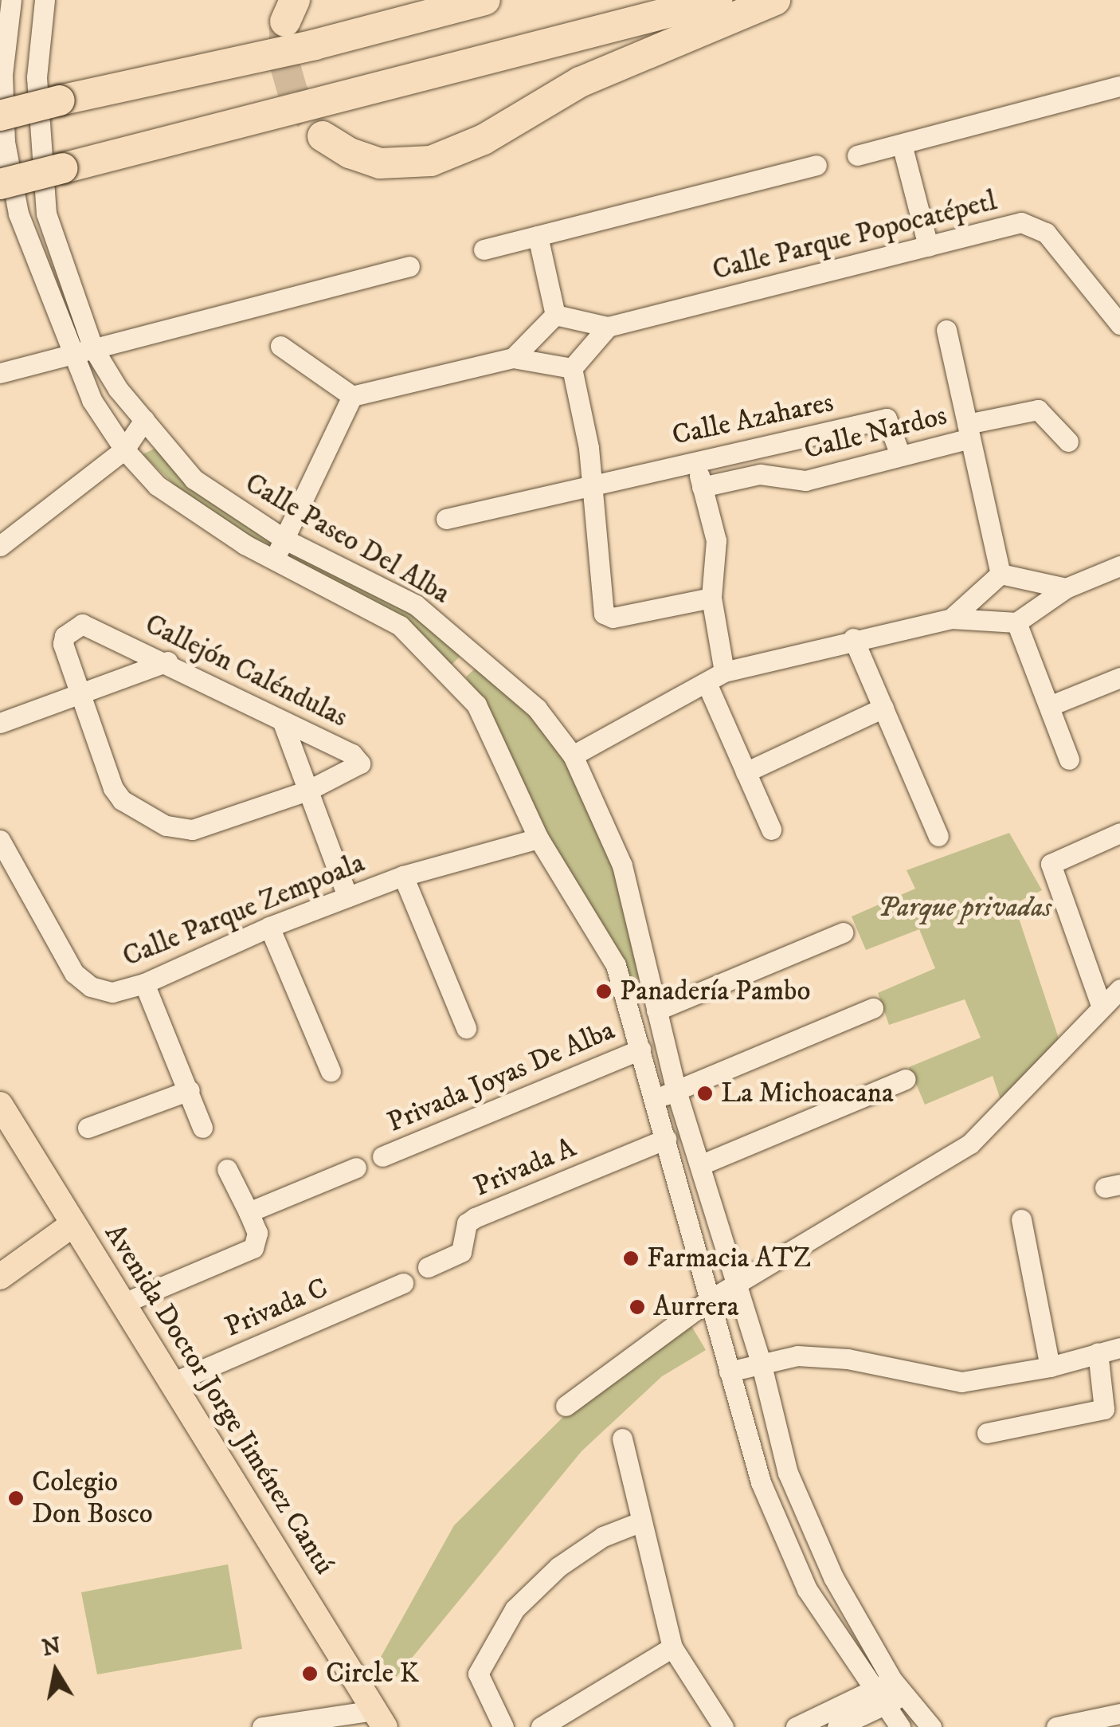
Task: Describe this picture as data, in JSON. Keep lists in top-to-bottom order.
{
  "streets": {
    "main road": ["Avenida Doctor Jorge Jiménez Cantú"],
    "street": [
      "Calle Parque Popocatépetl",
      "Calle Azahares",
      "Calle Nardos",
      "Calle Paseo Del Alba",
      "Callejón Caléndulas",
      "Calle Parque Zempoala",
      "Privada Joyas De Alba",
      "Privada A",
      "Privada C"
    ]
  },
  "crossings": [
    ["Calle Azahares", "Calle Nardos"],
    ["Calle Paseo Del Alba", "Calle Parque Zempoala"],
    ["Calle Paseo Del Alba", "Privada Joyas De Alba"],
    ["Calle Paseo Del Alba", "Privada A"],
    ["Privada C", "Avenida Doctor Jorge Jiménez Cantú"]
  ],
  "parks": ["Parque privadas"],
  "places": [
    "Panadería Pambo",
    "La Michoacana",
    "Farmacia ATZ",
    "Aurrera",
    "Colegio Don Bosco",
    "Circle K"
  ],
  "north": "top"
}
